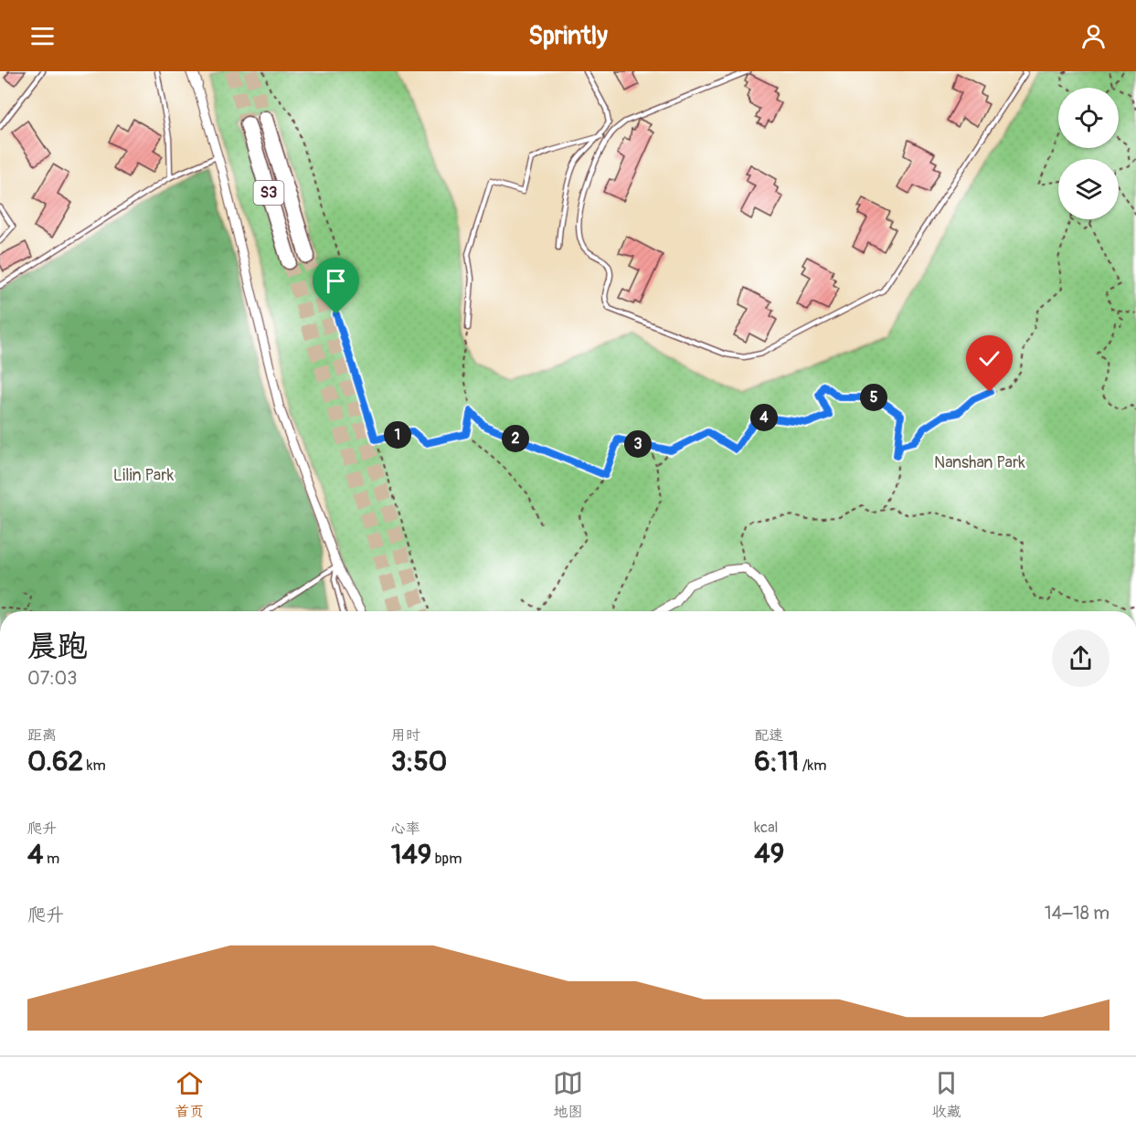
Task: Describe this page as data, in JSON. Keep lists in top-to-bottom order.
{
  "streets": {
    "highway": ["S3"]
  },
  "parks": ["Nanshan Park", "Lilin Park"],
  "page": {
    "header": "Sprintly",
    "pins": [
      "5",
      "4",
      "1",
      "2",
      "3"
    ],
    "heading": ["晨跑", "07:03"],
    "stats": [
      ["距离", "0.62 km"],
      ["用时", "3:50"],
      ["配速", "6:11 /km"],
      ["爬升", "4 m"],
      ["心率", "149 bpm"],
      ["kcal", "49"]
    ],
    "chart": ["爬升", "14–18 m"],
    "tabs": ["首页", "地图", "收藏"]
  }
}
